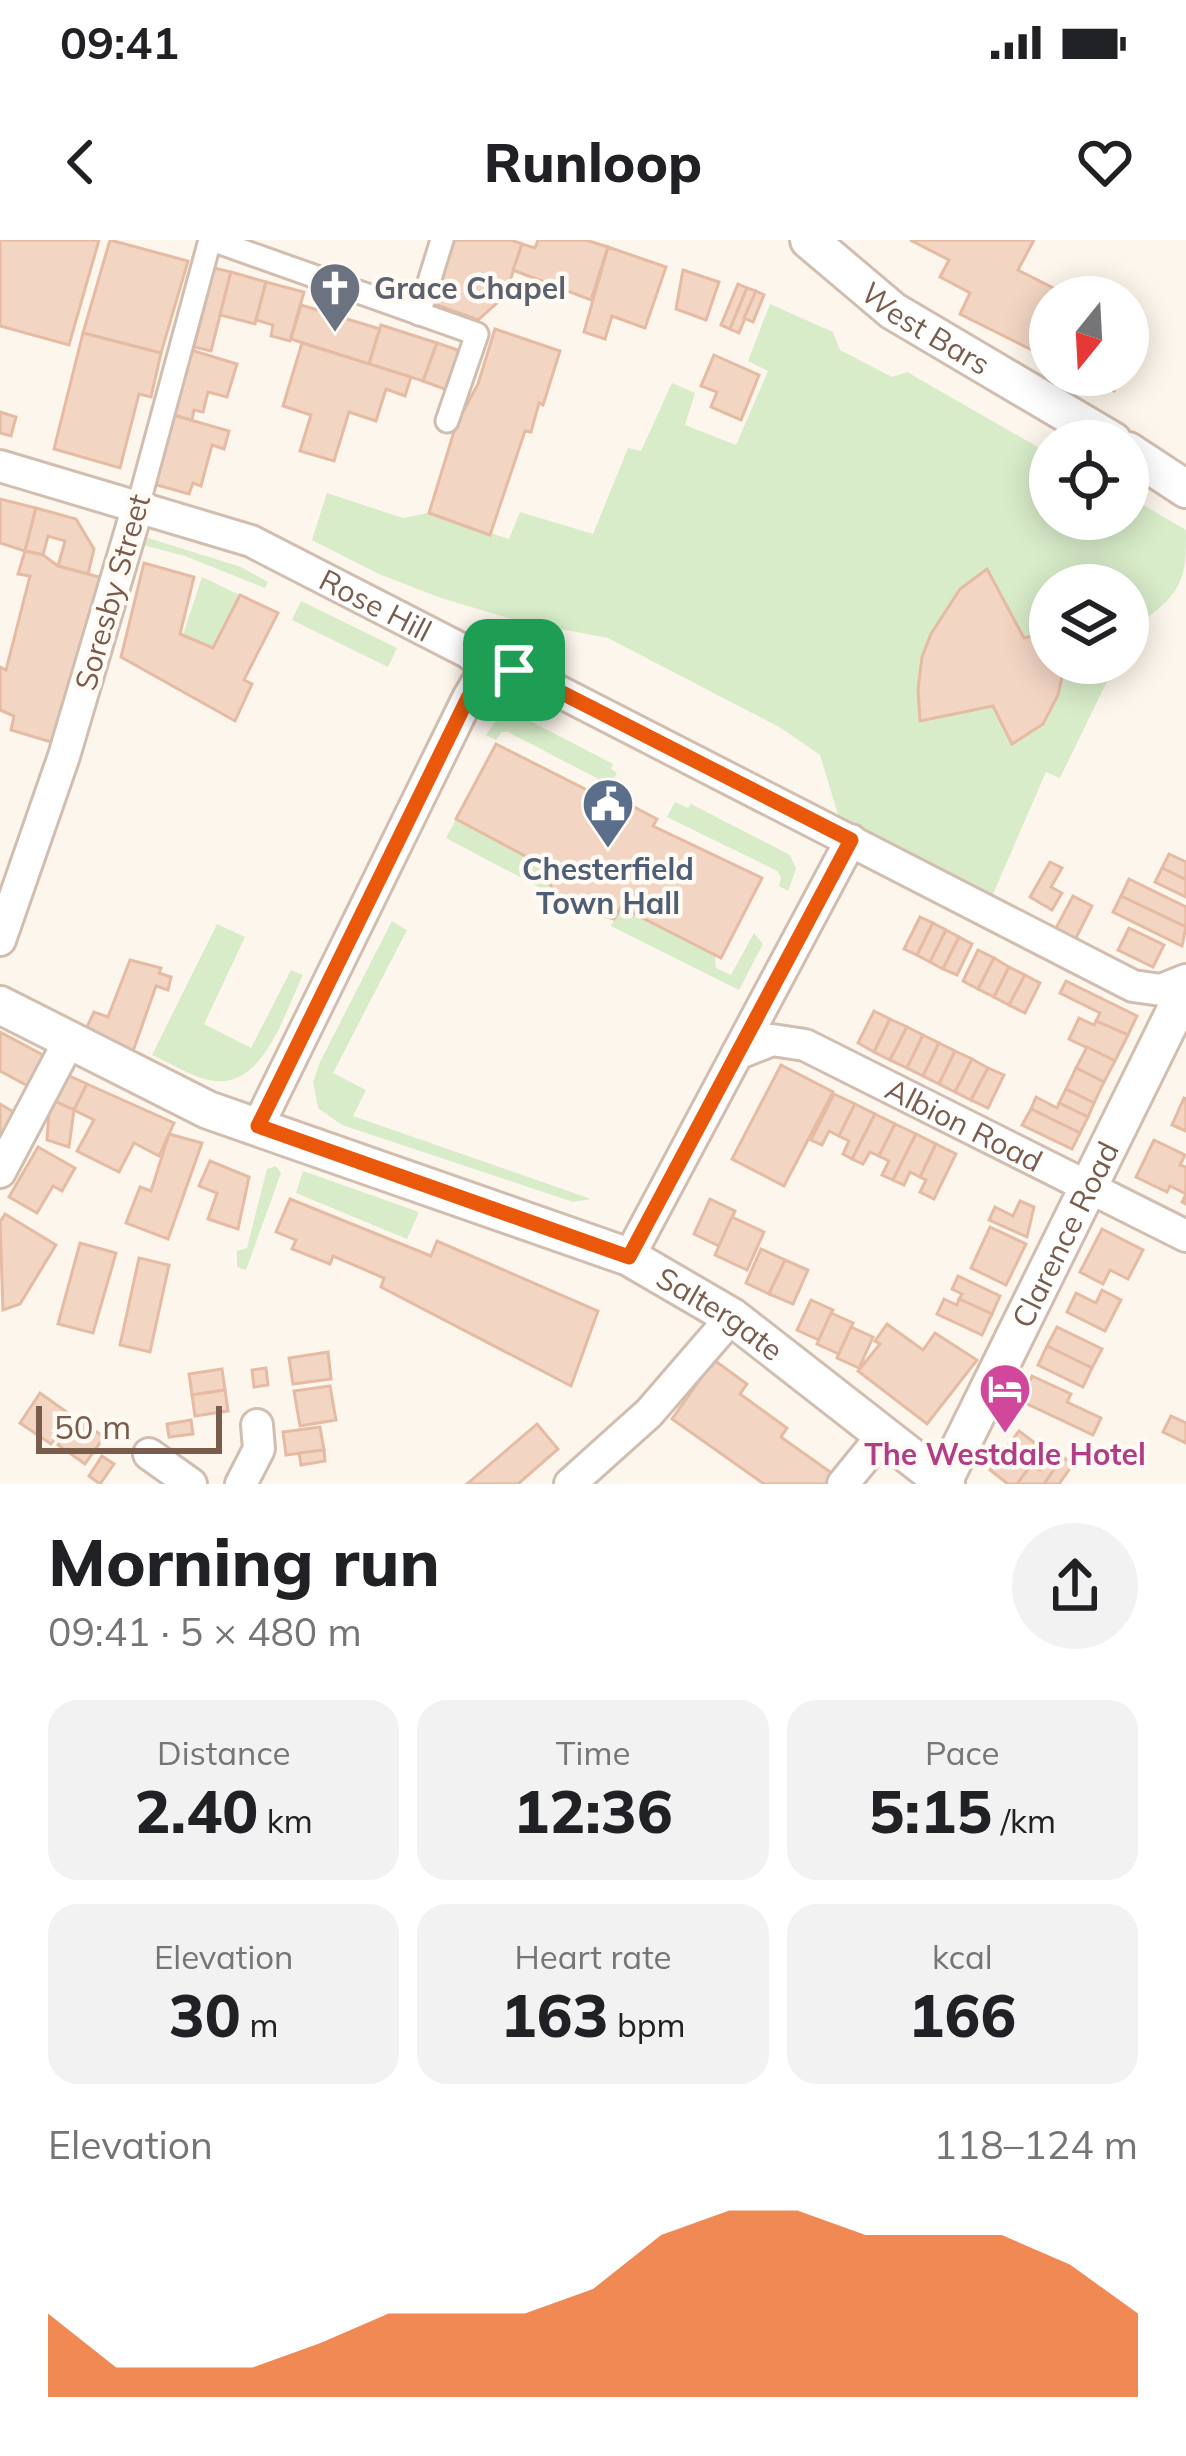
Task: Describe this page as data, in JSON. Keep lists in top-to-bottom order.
{
  "streets": {
    "street": [
      "West Bars",
      "Soresby Street",
      "Rose Hill",
      "Albion Road",
      "Clarence Road",
      "Saltergate"
    ]
  },
  "crossings": [
    ["Soresby Street", "Rose Hill"],
    ["Albion Road", "Clarence Road"],
    ["Clarence Road", "Saltergate"]
  ],
  "places": {
    "church": ["Grace Chapel"],
    "public building": ["Chesterfield Town Hall"],
    "hotel": ["The Westdale Hotel"]
  },
  "scale_bar": "50 m",
  "north": "bottom",
  "page": {
    "status": "09:41",
    "header": "Runloop",
    "scale": "50 m",
    "heading": ["Morning run", "09:41 · 5 × 480 m"],
    "stats": [
      ["Distance", "2.40 km"],
      ["Time", "12:36"],
      ["Pace", "5:15 /km"],
      ["Elevation", "30 m"],
      ["Heart rate", "163 bpm"],
      ["kcal", "166"]
    ],
    "chart": ["Elevation", "118–124 m"]
  }
}
